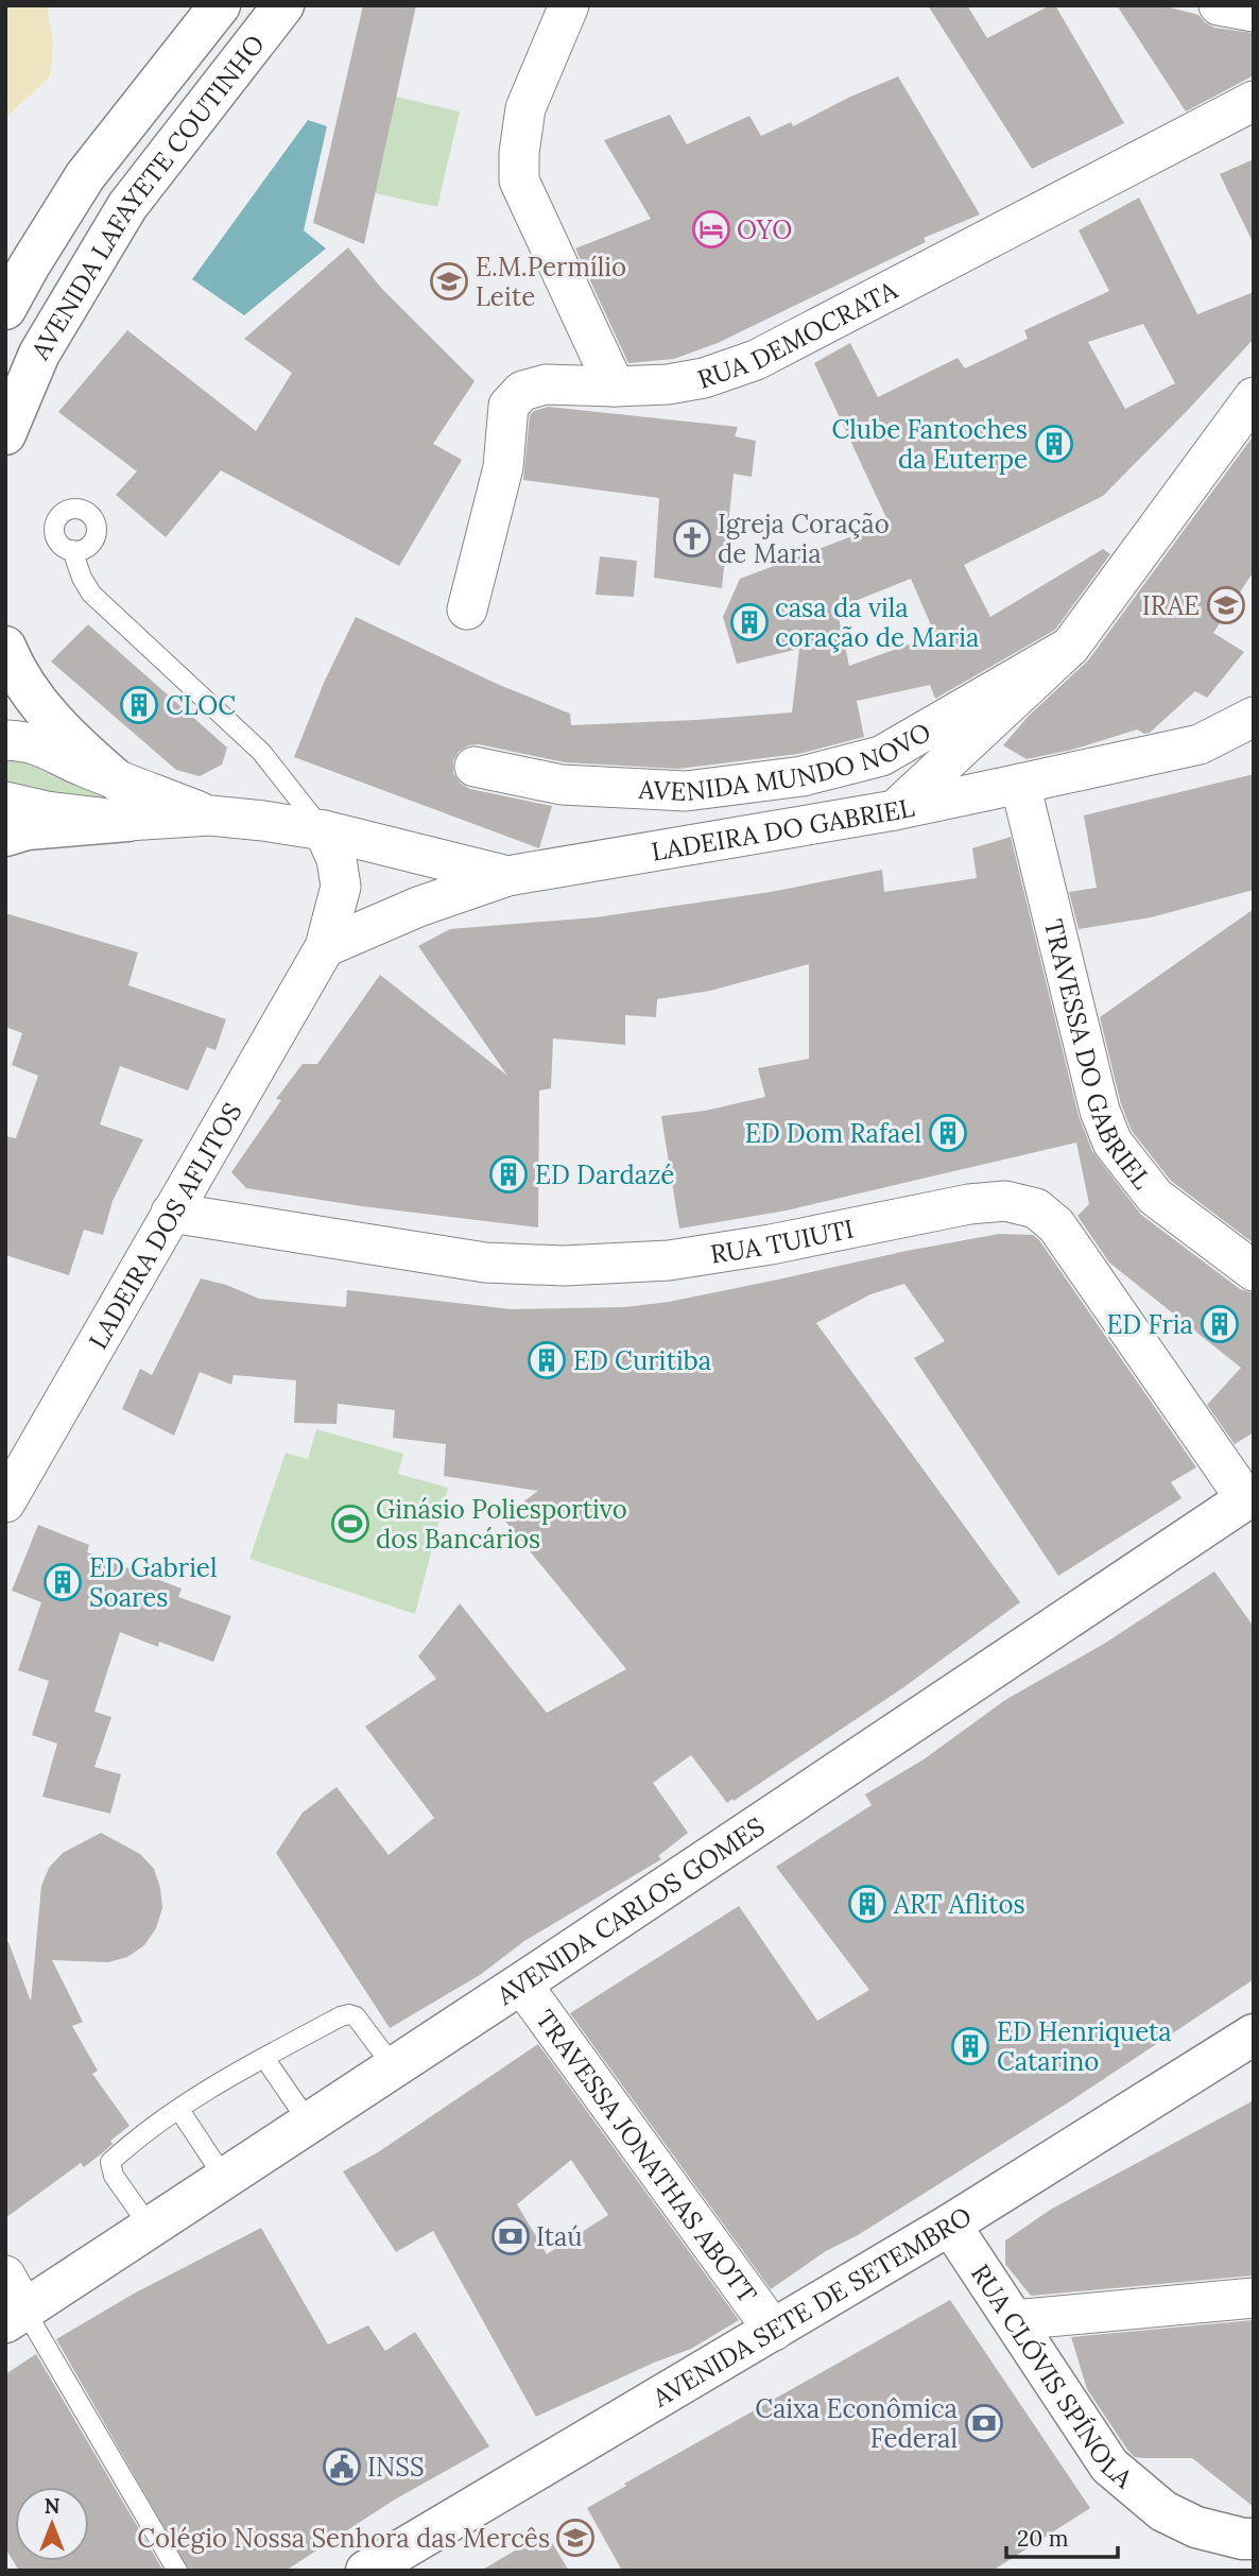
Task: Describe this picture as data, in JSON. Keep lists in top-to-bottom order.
{
  "streets": {
    "main road": [
      "AVENIDA LAFAYETE COUTINHO",
      "AVENIDA CARLOS GOMES",
      "AVENIDA SETE DE SETEMBRO",
      "RUA CLÓVIS SPÍNOLA"
    ],
    "street": [
      "RUA DEMOCRATA",
      "AVENIDA MUNDO NOVO",
      "LADEIRA DO GABRIEL",
      "TRAVESSA DO GABRIEL",
      "LADEIRA DOS AFLITOS",
      "RUA TUIUTI",
      "TRAVESSA JONATHAS ABOTT"
    ]
  },
  "crossings": [
    ["AVENIDA MUNDO NOVO", "LADEIRA DO GABRIEL"],
    ["LADEIRA DO GABRIEL", "LADEIRA DOS AFLITOS"],
    ["LADEIRA DOS AFLITOS", "RUA TUIUTI"],
    ["RUA TUIUTI", "AVENIDA CARLOS GOMES"],
    ["AVENIDA CARLOS GOMES", "TRAVESSA JONATHAS ABOTT"],
    ["TRAVESSA JONATHAS ABOTT", "AVENIDA SETE DE SETEMBRO"],
    ["AVENIDA SETE DE SETEMBRO", "RUA CLÓVIS SPÍNOLA"]
  ],
  "places": {
    "hotel": ["OYO"],
    "school or university": ["E.M.Permílio Leite", "IRAE", "Colégio Nossa Senhora das Mercês"],
    "building": [
      "Clube Fantoches da Euterpe",
      "casa da vila coração de Maria",
      "CLOC",
      "ED Dom Rafael",
      "ED Dardazé",
      "ED Fria",
      "ED Curitiba",
      "ED Gabriel Soares",
      "ART Aflitos",
      "ED Henriqueta Catarino"
    ],
    "church": ["Igreja Coração de Maria"],
    "sports": ["Ginásio Poliesportivo dos Bancários"],
    "bank": ["Itaú", "Caixa Econômica Federal"],
    "public building": ["INSS"]
  },
  "scale_bar": "20 m",
  "north": "top"
}
